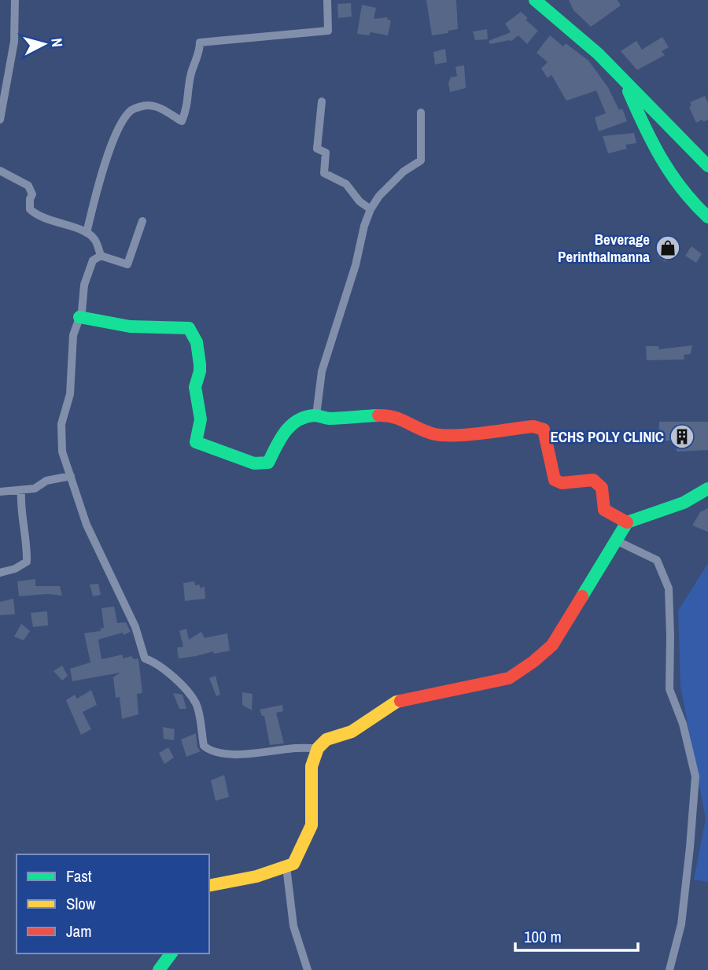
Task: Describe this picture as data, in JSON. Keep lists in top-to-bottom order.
{
  "places": {
    "shop": ["Beverage Perinthalmanna"],
    "building": ["ECHS POLY CLINIC"]
  },
  "legend": ["Fast", "Slow", "Jam"],
  "scale_bar": "100 m",
  "north": "right"
}
